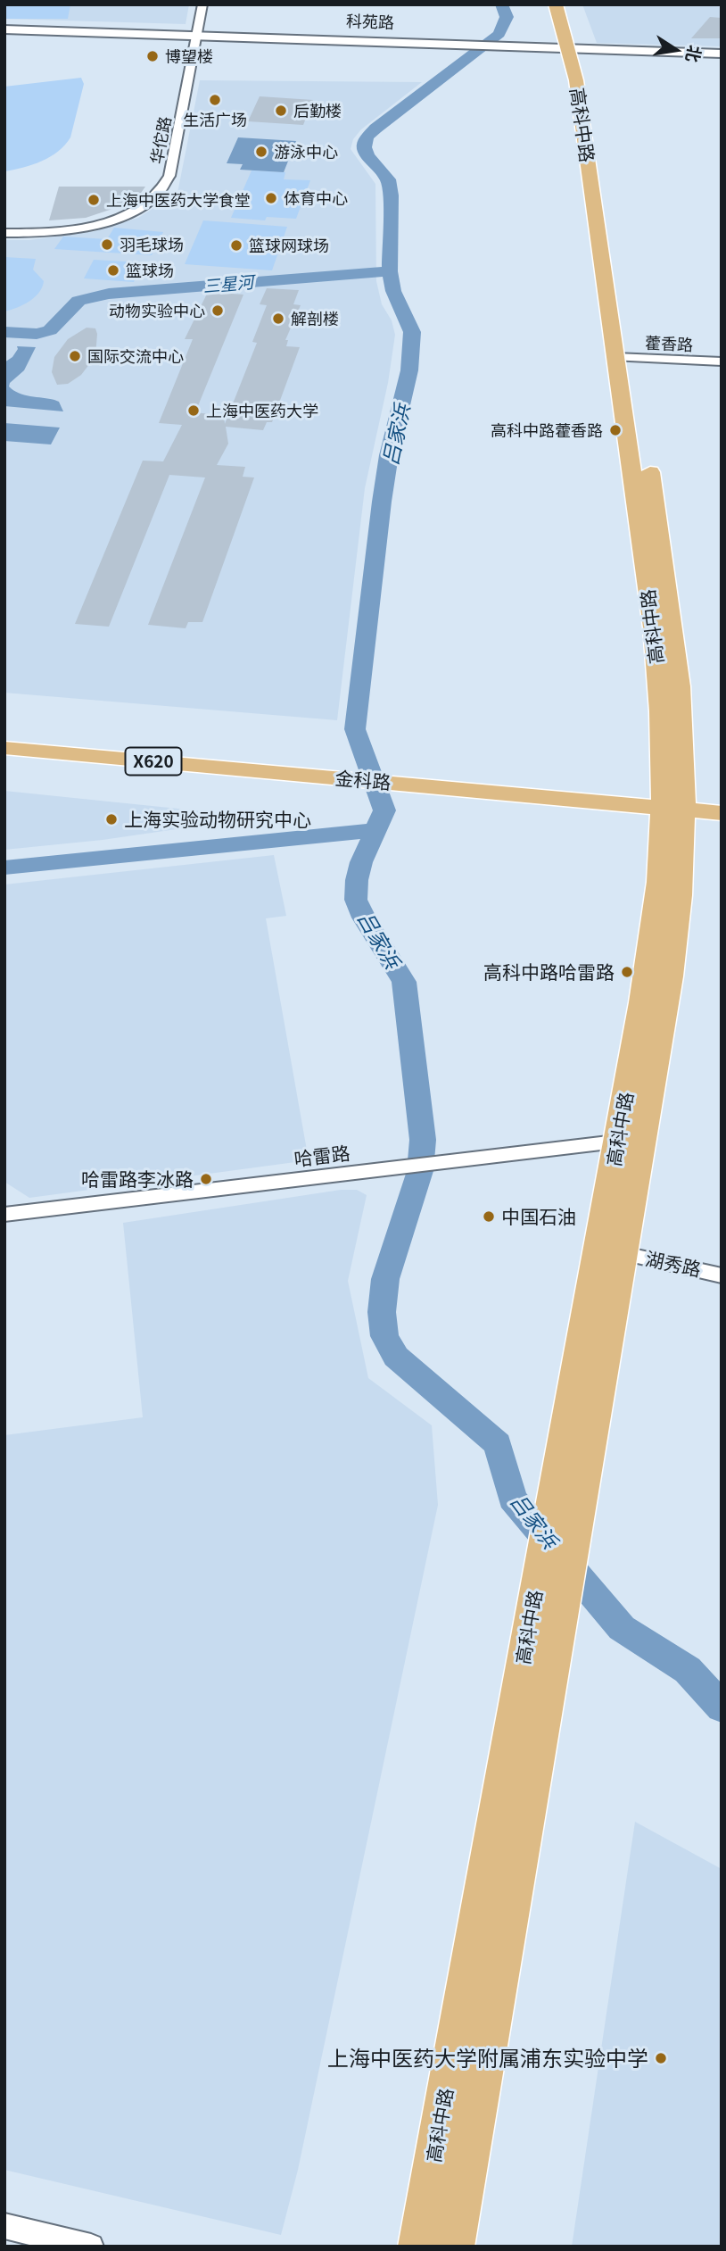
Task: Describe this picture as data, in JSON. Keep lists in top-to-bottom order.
{
  "streets": {
    "main road": ["高科中路", "X620", "金科路"],
    "street": [
      "科苑路",
      "华佗路",
      "藿香路",
      "哈雷路",
      "湖秀路"
    ]
  },
  "crossings": [
    ["科苑路", "高科中路"],
    ["科苑路", "华佗路"],
    ["高科中路", "藿香路"],
    ["高科中路", "金科路"],
    ["高科中路", "哈雷路"],
    ["高科中路", "湖秀路"]
  ],
  "water": ["三星河", "吕家浜"],
  "places": [
    "博望楼",
    "生活广场",
    "后勤楼",
    "游泳中心",
    "体育中心",
    "上海中医药大学食堂",
    "羽毛球场",
    "篮球网球场",
    "篮球场",
    "动物实验中心",
    "解剖楼",
    "国际交流中心",
    "上海中医药大学",
    "高科中路藿香路",
    "上海实验动物研究中心",
    "高科中路哈雷路",
    "哈雷路李冰路",
    "中国石油",
    "上海中医药大学附属浦东实验中学"
  ],
  "north": "right"
}
